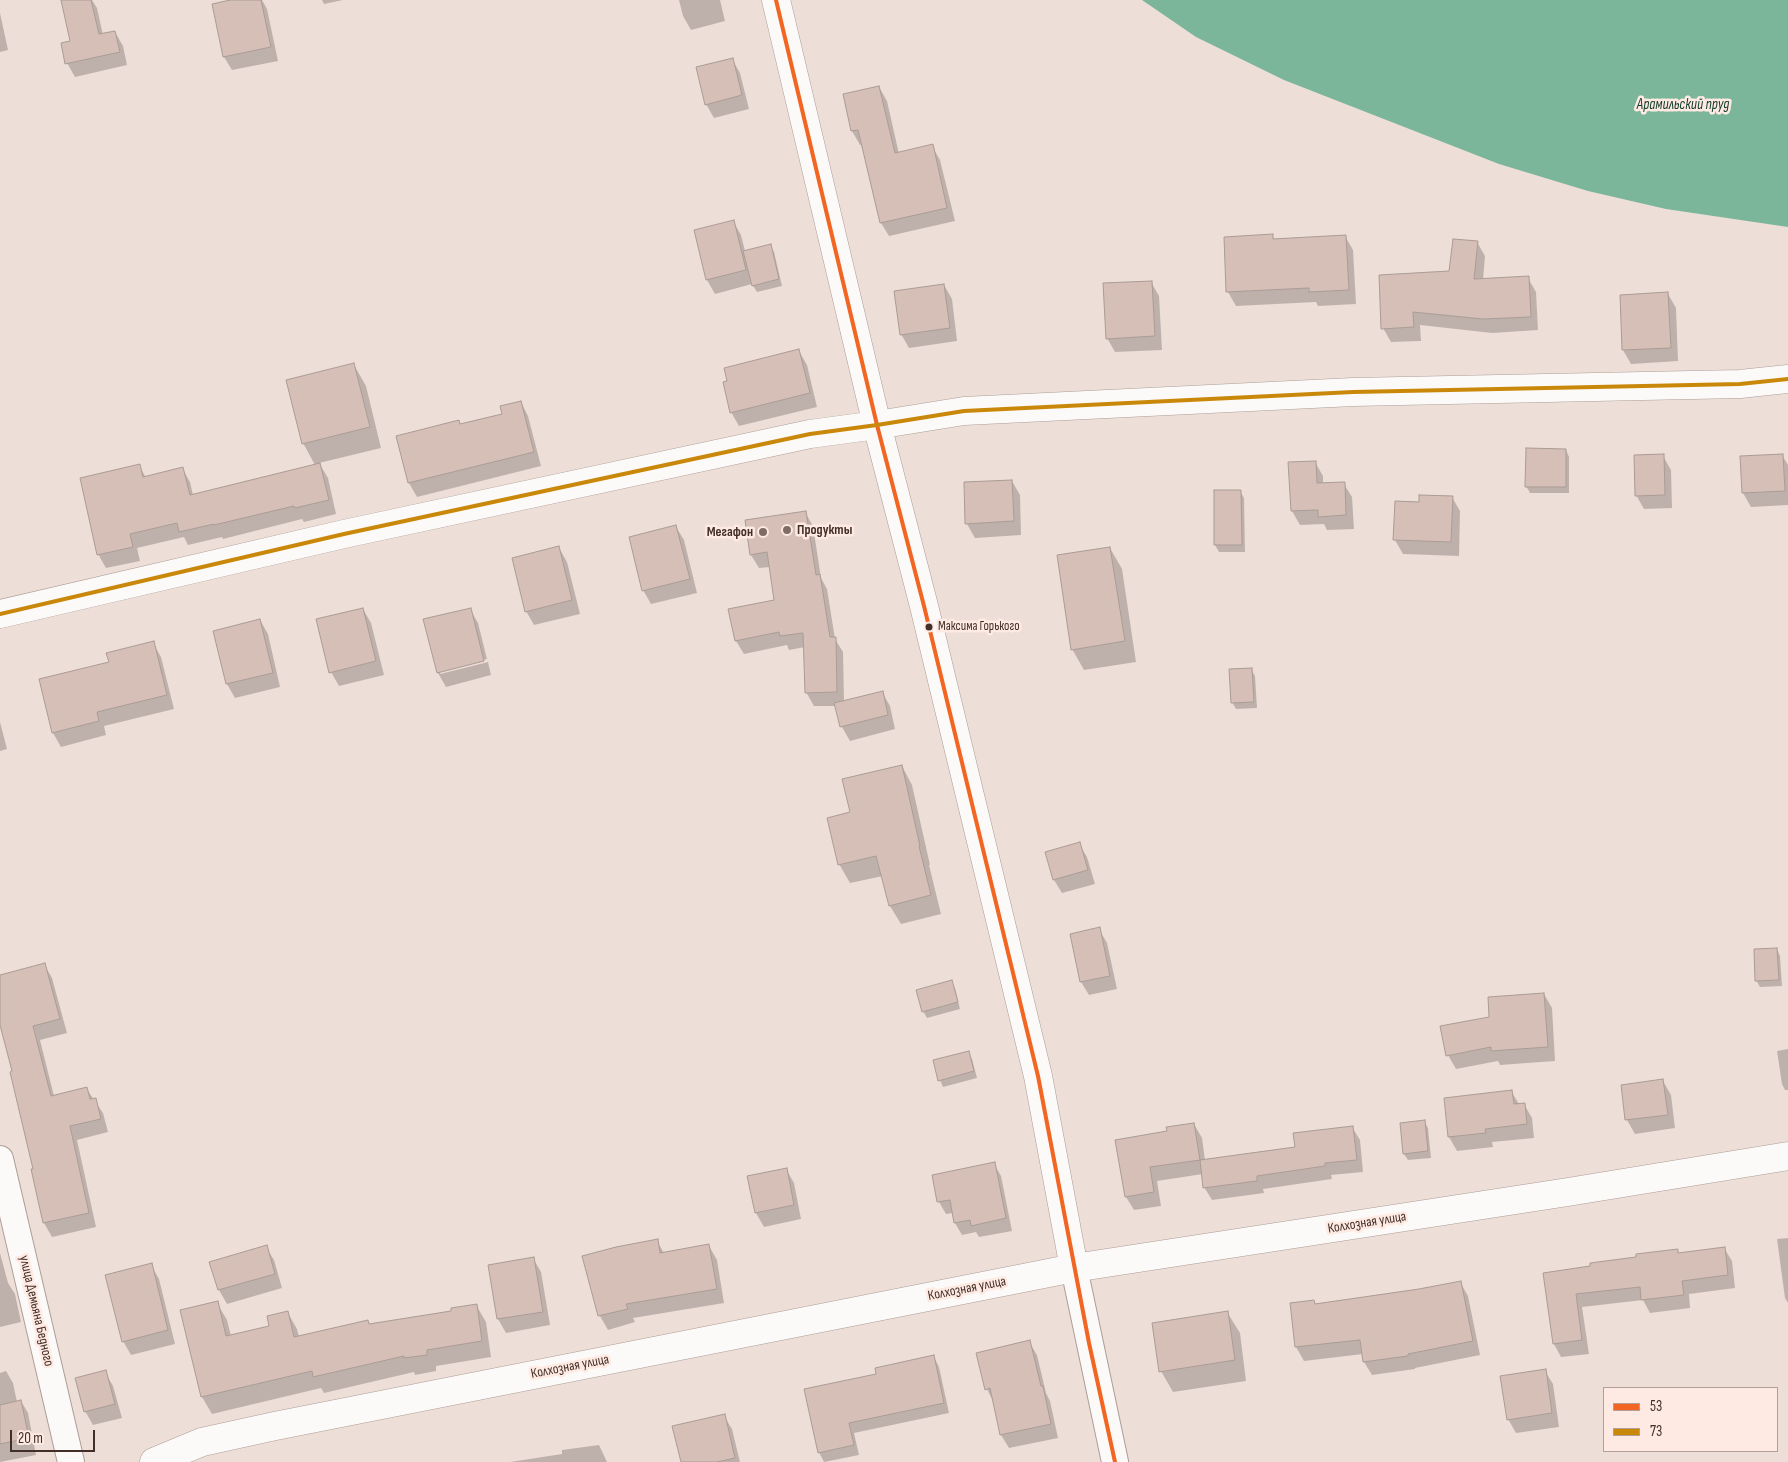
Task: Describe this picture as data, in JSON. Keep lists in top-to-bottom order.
{
  "streets": {
    "main road": ["Колхозная улица"],
    "street": ["улица Демьяна Бедного"]
  },
  "water": ["Арамильский пруд"],
  "places": ["Продукты", "Мегафон", "Максима Горького"],
  "lines": ["transit line 53", "transit line 73"],
  "legend": ["53", "73"],
  "scale_bar": "20 m"
}
